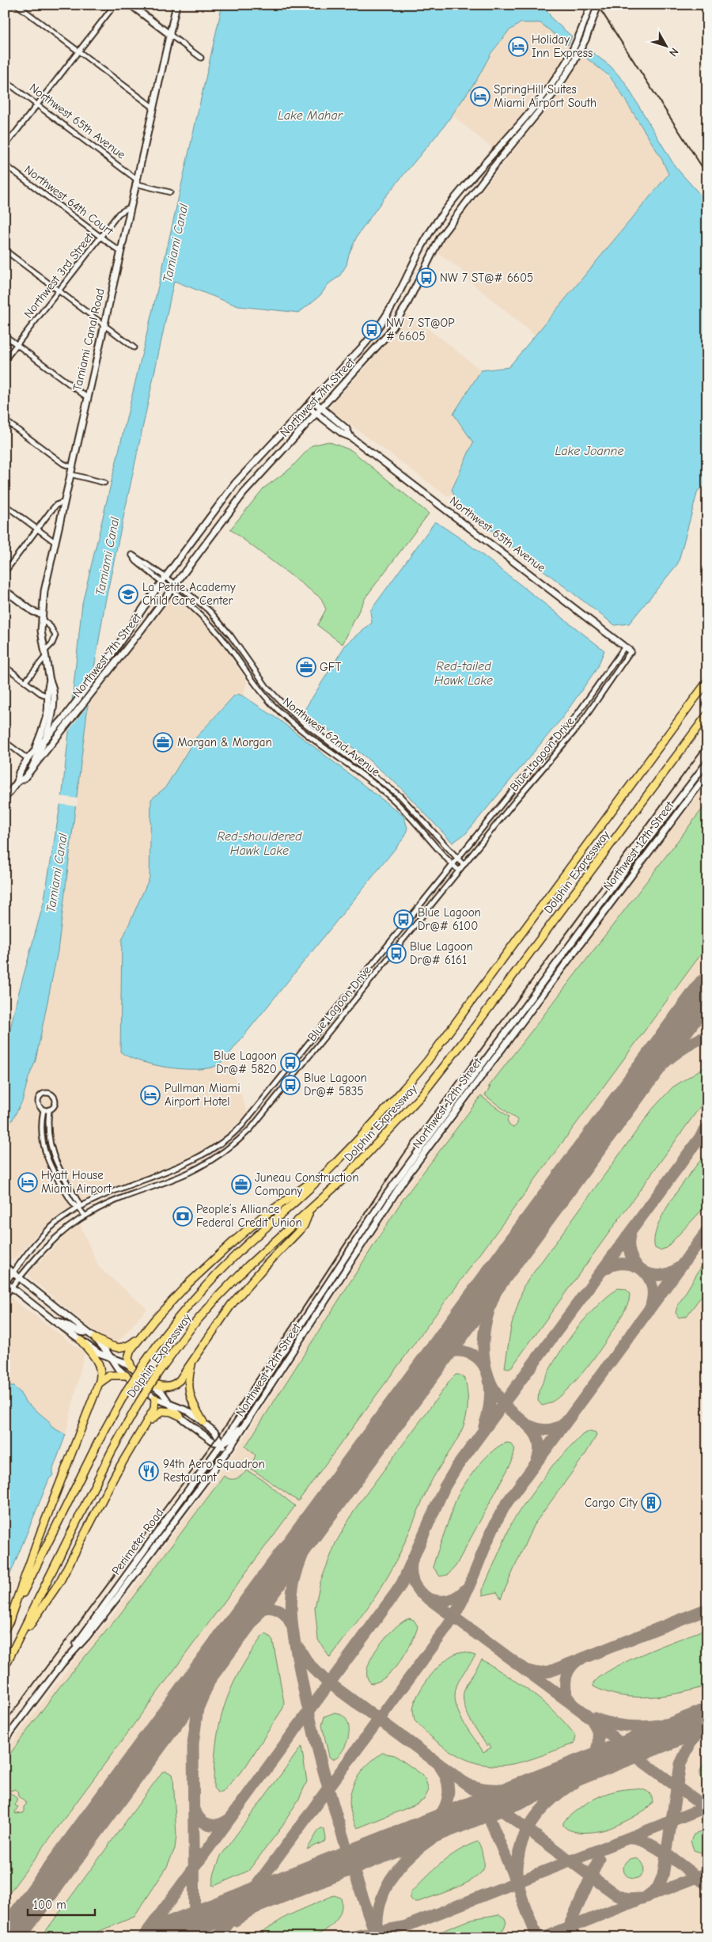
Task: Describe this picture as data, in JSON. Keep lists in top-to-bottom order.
{
  "streets": {
    "highway": ["Dolphin Expressway"],
    "main road": [
      "Northwest 65th Avenue",
      "Tamiami Canal Road",
      "Northwest 7th Street",
      "Northwest 12th Street",
      "Perimeter Road"
    ],
    "street": [
      "Northwest 64th Court",
      "Northwest 3rd Street",
      "Northwest 62nd Avenue",
      "Blue Lagoon Drive"
    ]
  },
  "crossings": [
    ["Northwest 65th Avenue", "Tamiami Canal Road"],
    ["Northwest 65th Avenue", "Northwest 7th Street"],
    ["Northwest 65th Avenue", "Blue Lagoon Drive"],
    ["Northwest 64th Court", "Northwest 3rd Street"],
    ["Northwest 64th Court", "Tamiami Canal Road"],
    ["Northwest 3rd Street", "Tamiami Canal Road"],
    ["Tamiami Canal Road", "Northwest 7th Street"],
    ["Northwest 7th Street", "Northwest 62nd Avenue"],
    ["Northwest 62nd Avenue", "Blue Lagoon Drive"],
    ["Northwest 12th Street", "Perimeter Road"]
  ],
  "water": [
    "Lake Mahar",
    "Tamiami Canal",
    "Lake Joanne",
    "Red-tailed Hawk Lake",
    "Red-shouldered Hawk Lake"
  ],
  "places": {
    "hotel": [
      "Holiday Inn Express",
      "SpringHill Suites Miami Airport South",
      "Pullman Miami Airport Hotel",
      "Hyatt House Miami Airport"
    ],
    "bus stop": [
      "NW 7 ST@# 6605",
      "NW 7 ST@OP # 6605",
      "Blue Lagoon Dr@# 6100",
      "Blue Lagoon Dr@# 6161",
      "Blue Lagoon Dr@# 5820",
      "Blue Lagoon Dr@# 5835"
    ],
    "school or university": ["La Petite Academy Child Care Center"],
    "office": ["GFT", "Morgan & Morgan", "Juneau Construction Company"],
    "bank": ["People’s Alliance Federal Credit Union"],
    "restaurant": ["94th Aero Squadron Restaurant"],
    "building": ["Cargo City"]
  },
  "scale_bar": "100 m",
  "north": "bottom right"
}
